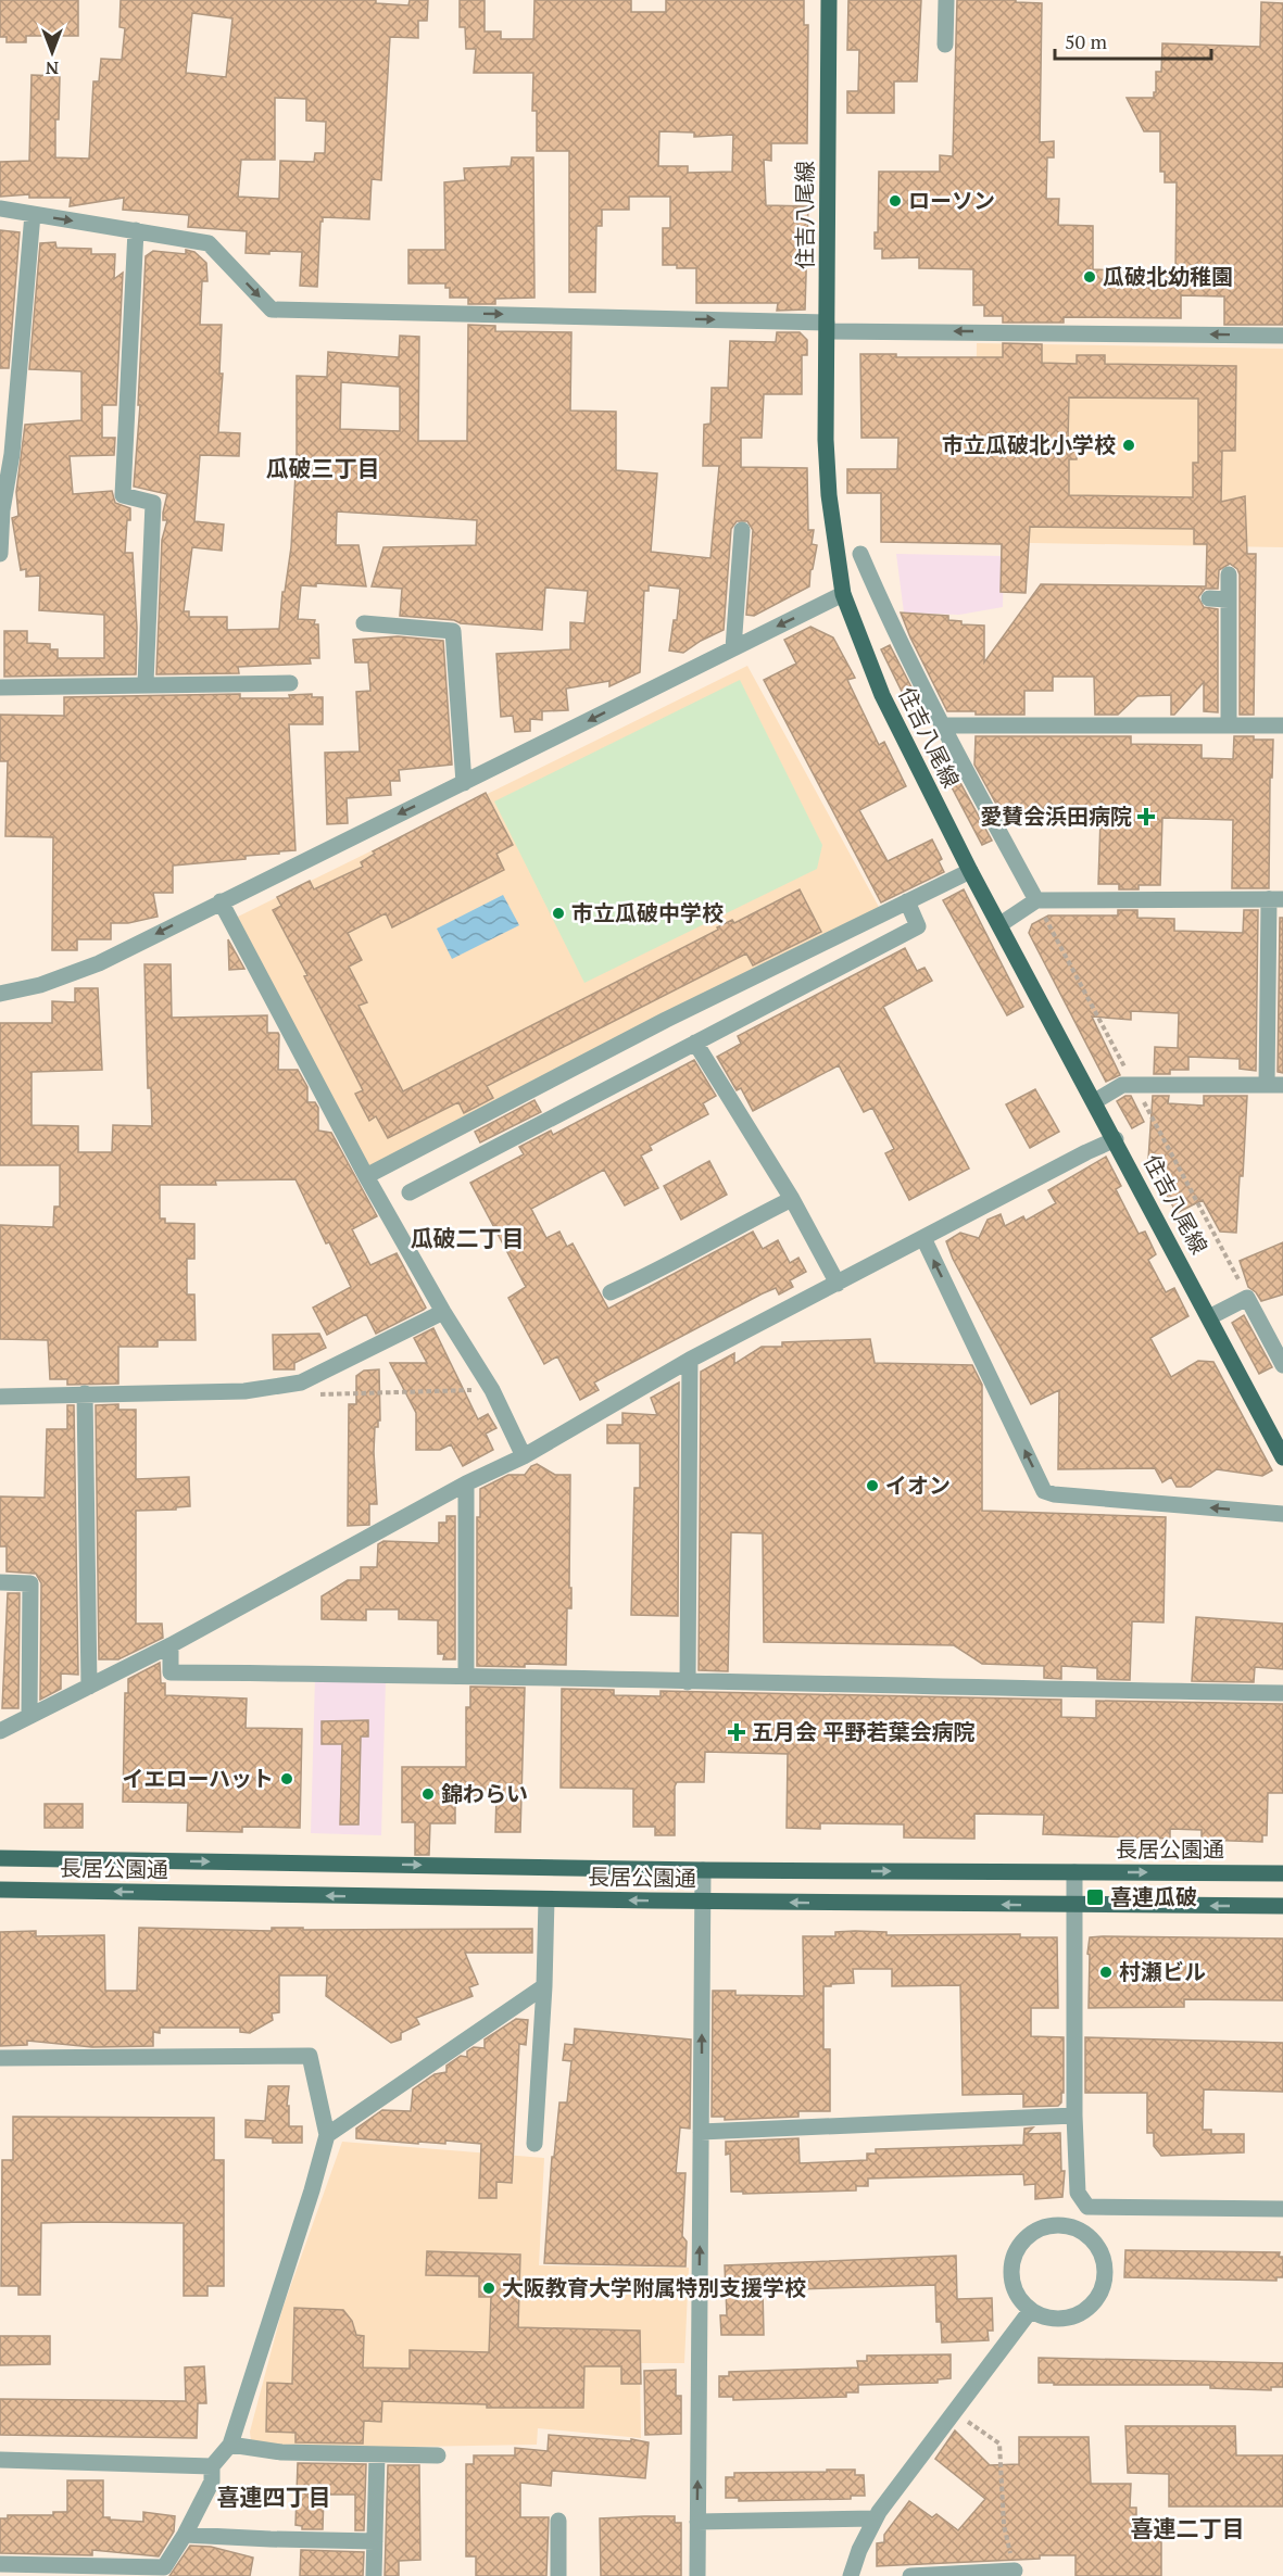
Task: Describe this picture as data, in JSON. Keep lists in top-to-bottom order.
{
  "streets": {
    "main road": ["住吉八尾線", "長居公園通"]
  },
  "districts": [
    "瓜破三丁目",
    "瓜破二丁目",
    "喜連四丁目",
    "喜連二丁目"
  ],
  "places": {
    "other": [
      "ローソン",
      "瓜破北幼稚園",
      "市立瓜破北小学校",
      "市立瓜破中学校",
      "イオン",
      "イエローハット",
      "錦わらい",
      "村瀬ビル",
      "大阪教育大学附属特別支援学校"
    ],
    "health": ["愛賛会浜田病院", "五月会 平野若葉会病院"],
    "transit": ["喜連瓜破"]
  },
  "scale_bar": "50 m",
  "north": "bottom"
}
